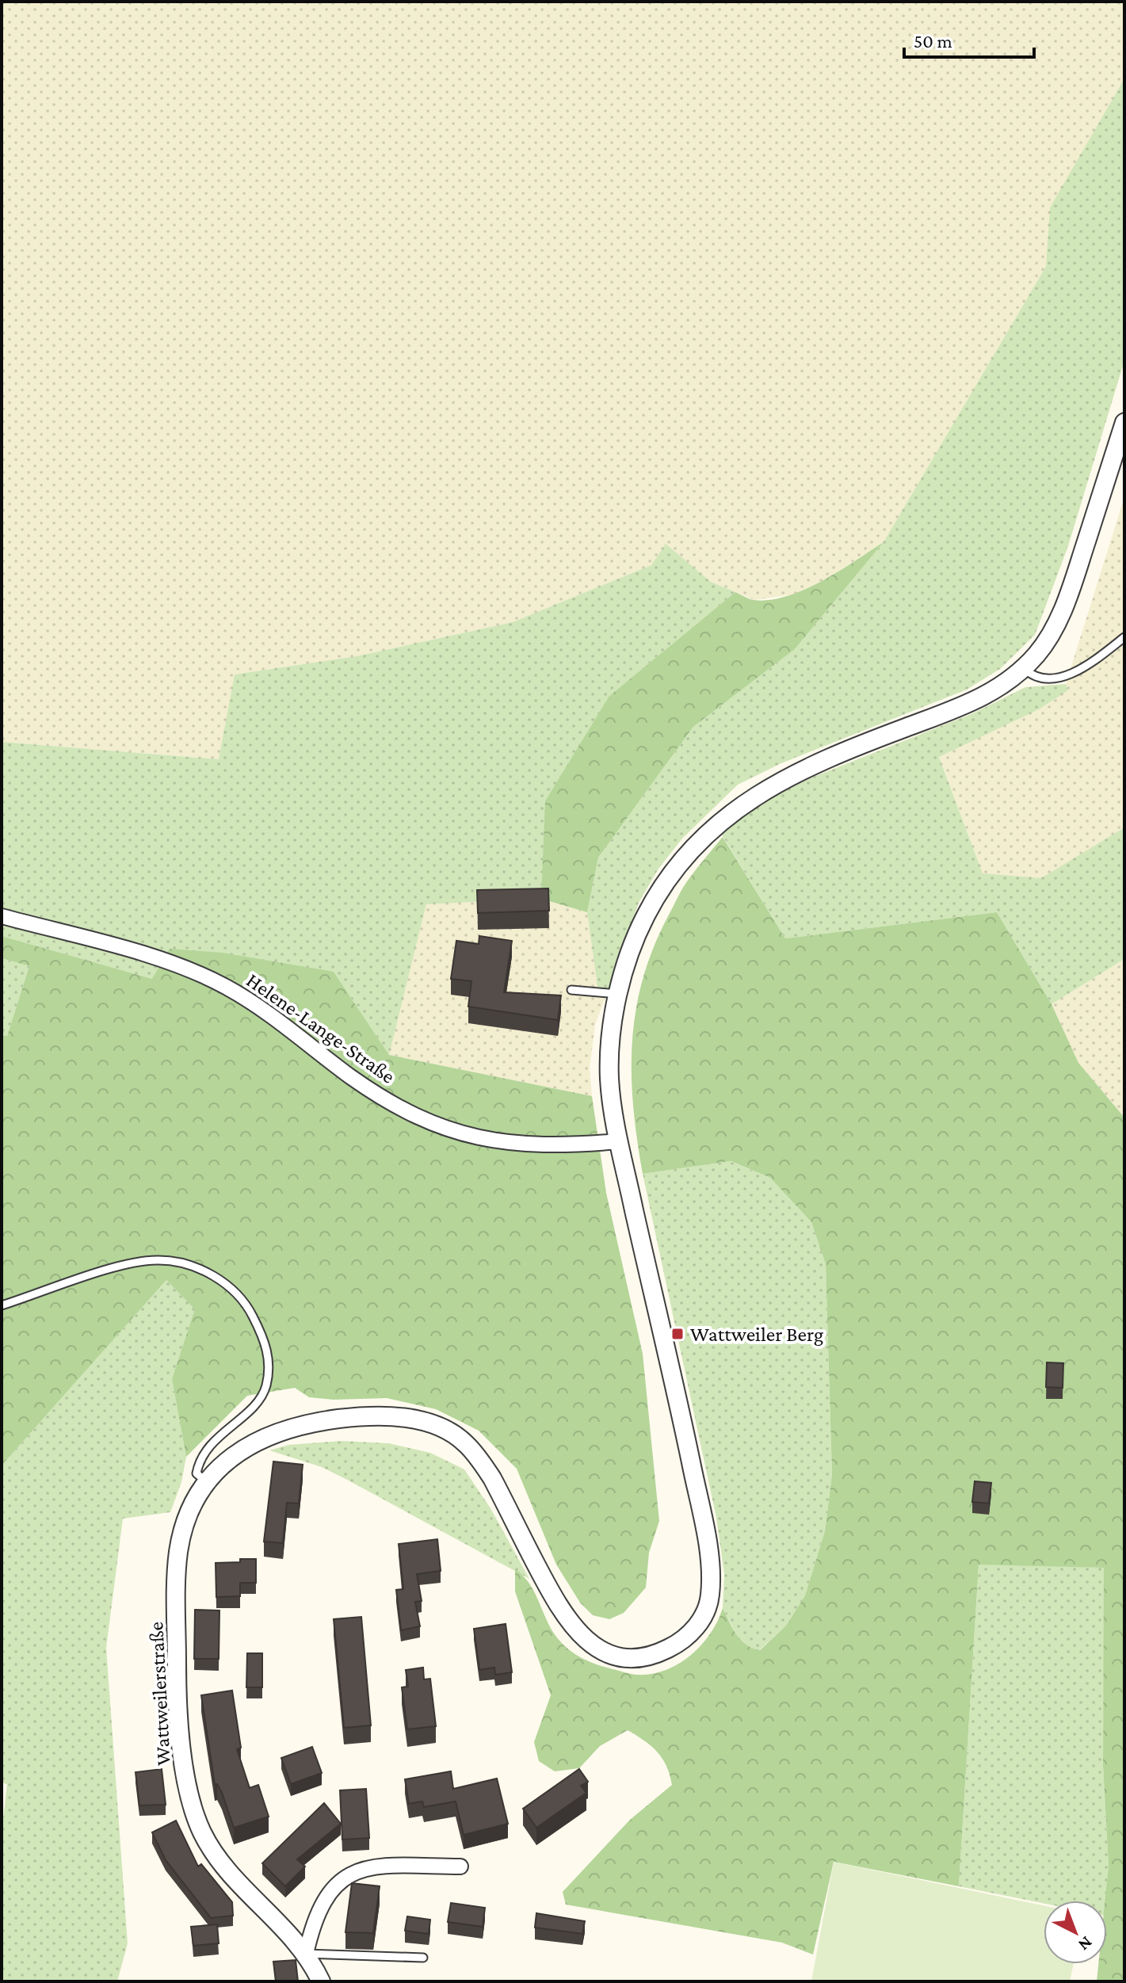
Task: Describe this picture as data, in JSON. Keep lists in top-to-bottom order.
{
  "streets": {
    "street": ["Helene-Lange-Straße", "Wattweilerstraße"]
  },
  "crossings": [
    ["Helene-Lange-Straße", "Wattweilerstraße"]
  ],
  "places": {
    "transit": ["Wattweiler Berg"]
  },
  "scale_bar": "50 m",
  "north": "bottom right"
}
